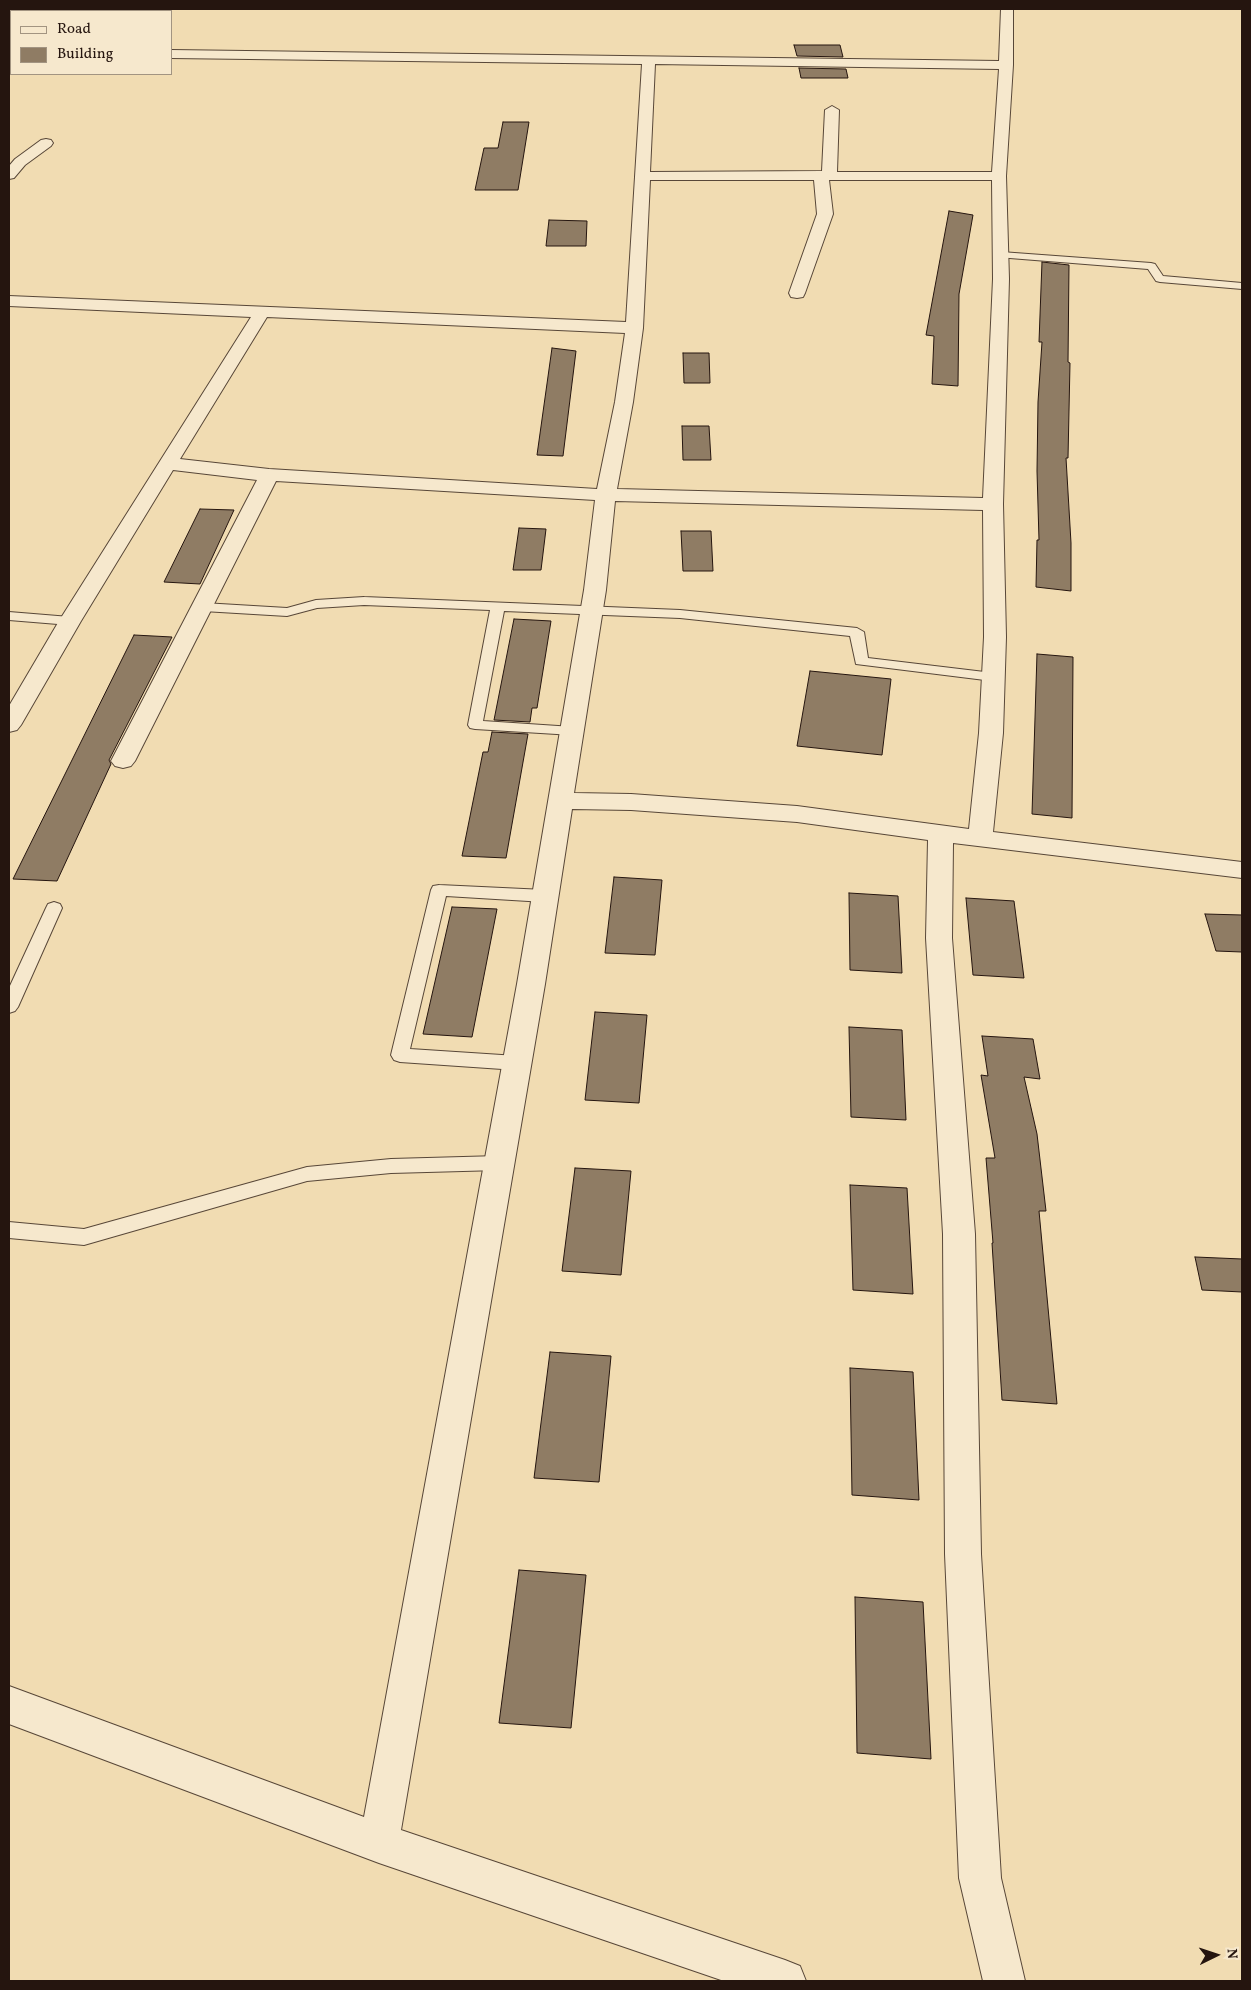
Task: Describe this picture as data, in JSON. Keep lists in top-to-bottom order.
{
  "legend": ["Road", "Building"],
  "north": "right"
}
